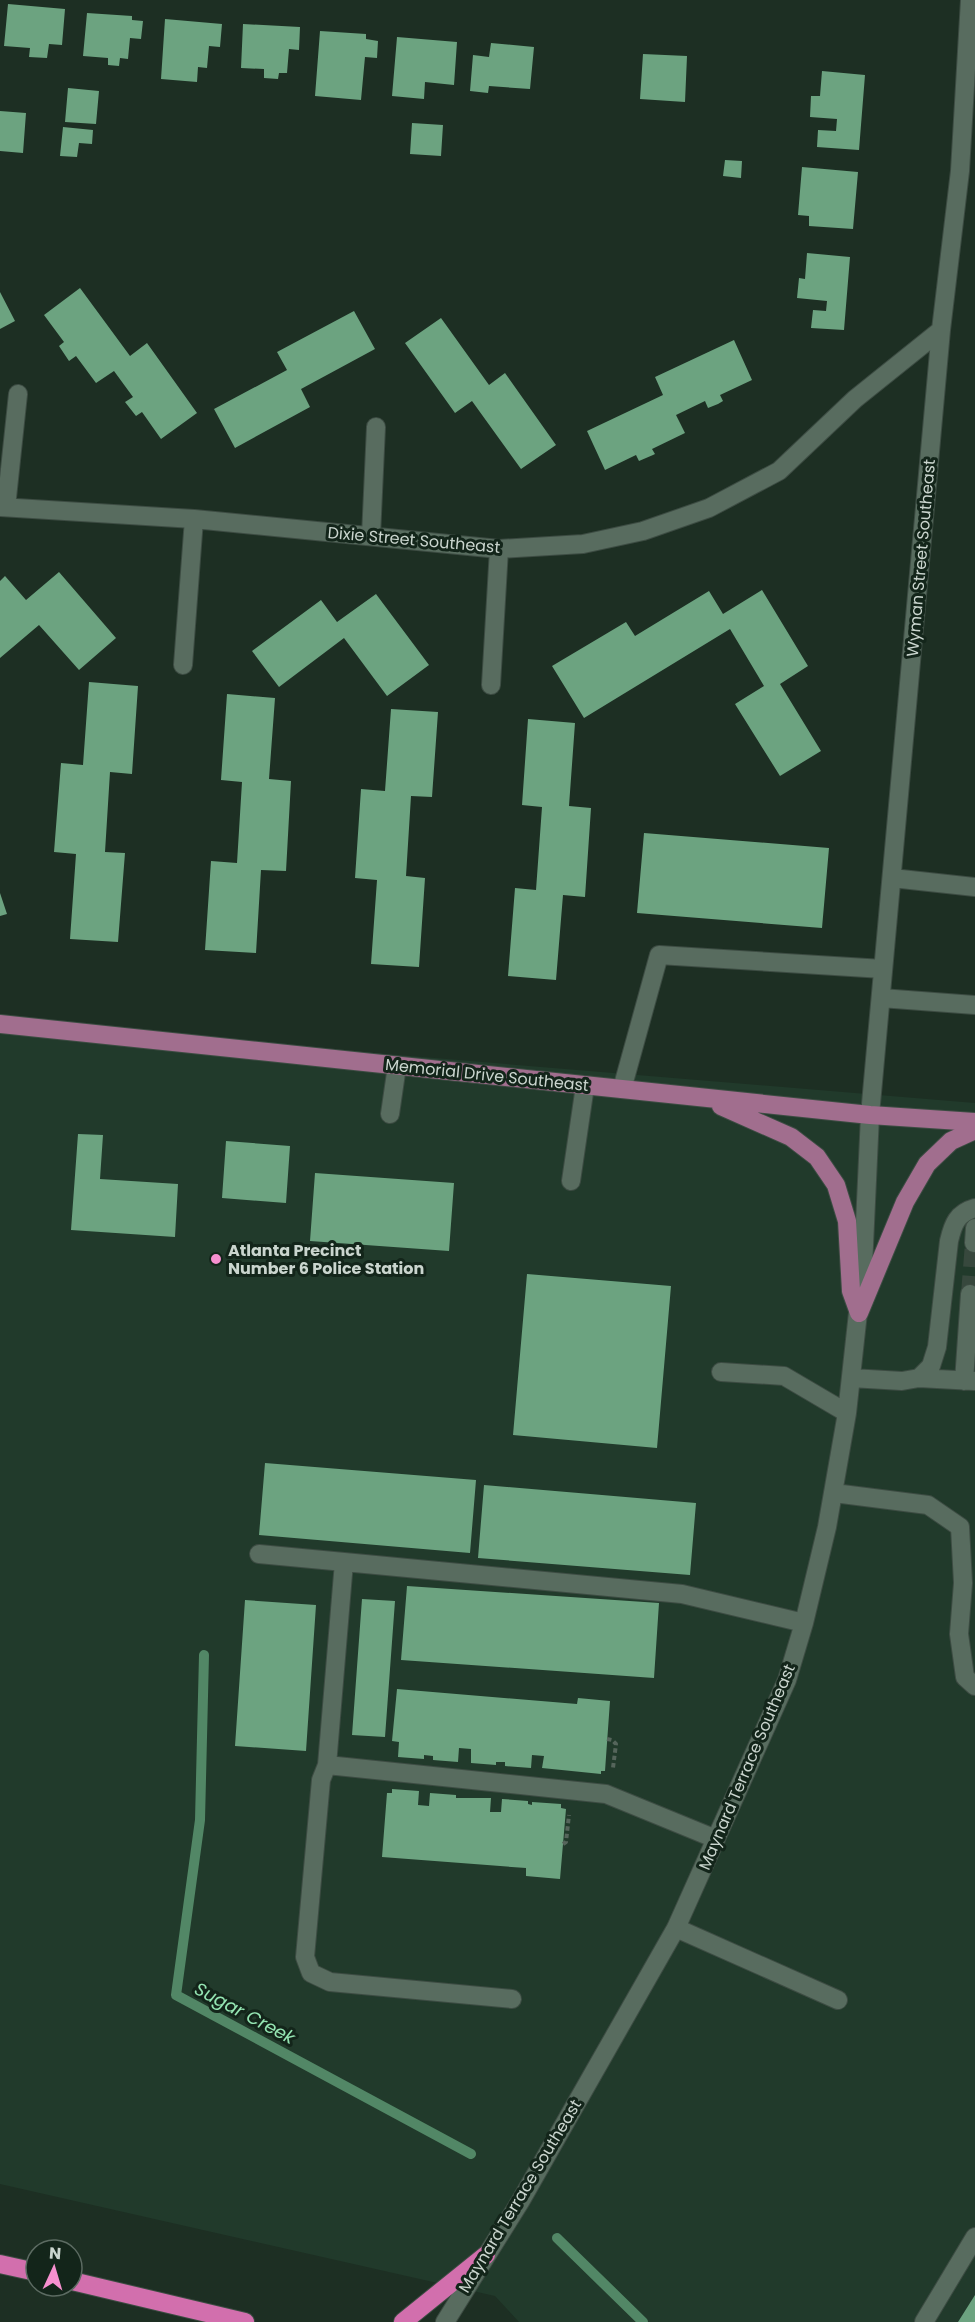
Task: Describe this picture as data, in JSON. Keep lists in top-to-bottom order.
{
  "streets": {
    "main road": ["Memorial Drive Southeast"],
    "street": ["Dixie Street Southeast", "Wyman Street Southeast", "Maynard Terrace Southeast"]
  },
  "crossings": [
    ["Dixie Street Southeast", "Wyman Street Southeast"],
    ["Wyman Street Southeast", "Memorial Drive Southeast"],
    ["Wyman Street Southeast", "Maynard Terrace Southeast"],
    ["Memorial Drive Southeast", "Maynard Terrace Southeast"]
  ],
  "water": ["Sugar Creek"],
  "places": ["Atlanta Precinct Number 6 Police Station"],
  "north": "top"
}
